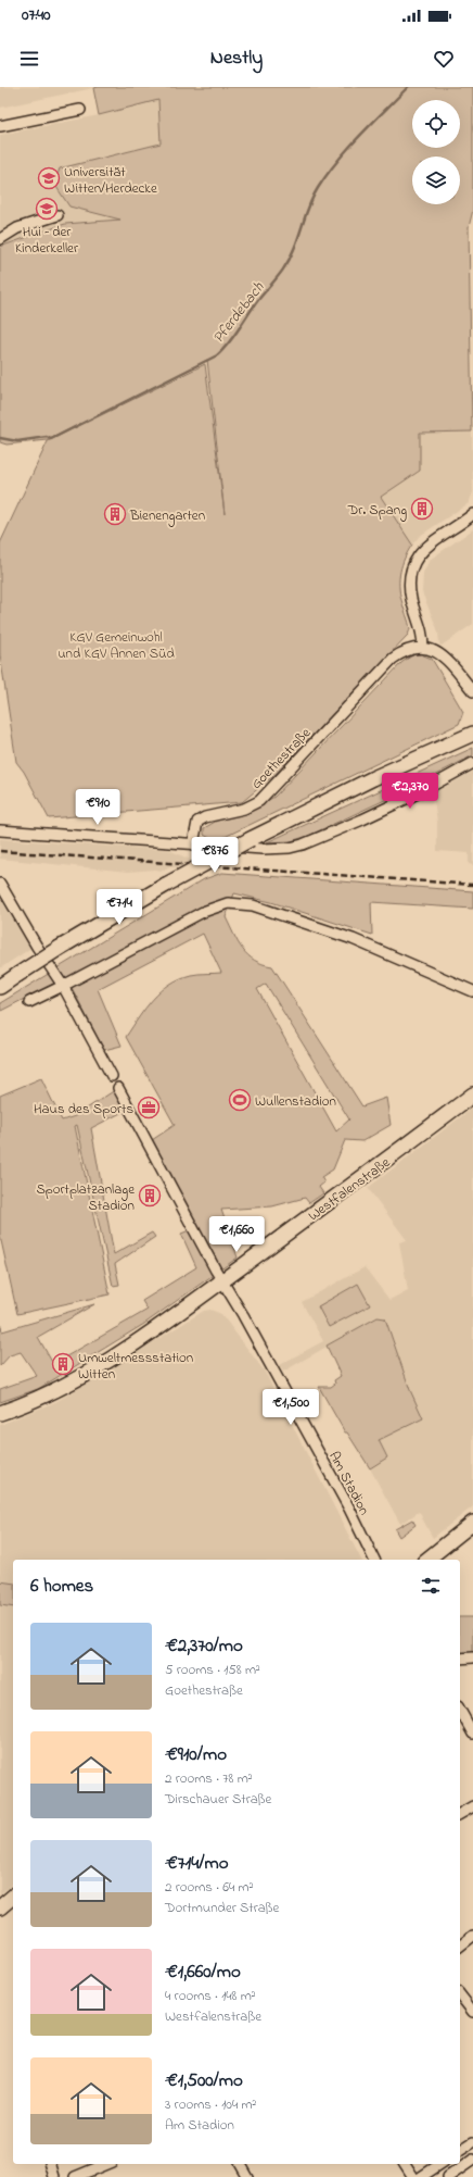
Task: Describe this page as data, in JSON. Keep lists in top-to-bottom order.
{
  "streets": {
    "street": ["Goethestraße", "Westfalenstraße", "Am Stadion"]
  },
  "crossings": [
    ["Westfalenstraße", "Am Stadion"]
  ],
  "water": ["Pferdebach"],
  "parks": ["KGV Gemeinwohl und KGV Annen Süd"],
  "places": {
    "school or university": ["Universität Witten/Herdecke", "Hui – der Kinderkeller"],
    "building": [
      "Dr. Spang",
      "Bienengarten",
      "Sportplatzanlage Stadion",
      "Umweltmessstation Witten"
    ],
    "sports": ["Wullenstadion"],
    "office": ["Haus des Sports"]
  },
  "page": {
    "status": "07:40",
    "header": "Nestly",
    "price": [
      "€2,370",
      "€910",
      "€876",
      "€714",
      "€1,660",
      "€1,500"
    ],
    "heading": "6 homes",
    "list": [
      {
        "name": "€2,370/mo",
        "note": "5 rooms · 158 m² · Goethestraße"
      },
      {
        "name": "€910/mo",
        "note": "2 rooms · 78 m² · Dirschauer Straße"
      },
      {
        "name": "€714/mo",
        "note": "2 rooms · 64 m² · Dortmunder Straße"
      },
      {
        "name": "€1,660/mo",
        "note": "4 rooms · 148 m² · Westfalenstraße"
      },
      {
        "name": "€1,500/mo",
        "note": "3 rooms · 104 m² · Am Stadion"
      }
    ]
  }
}
